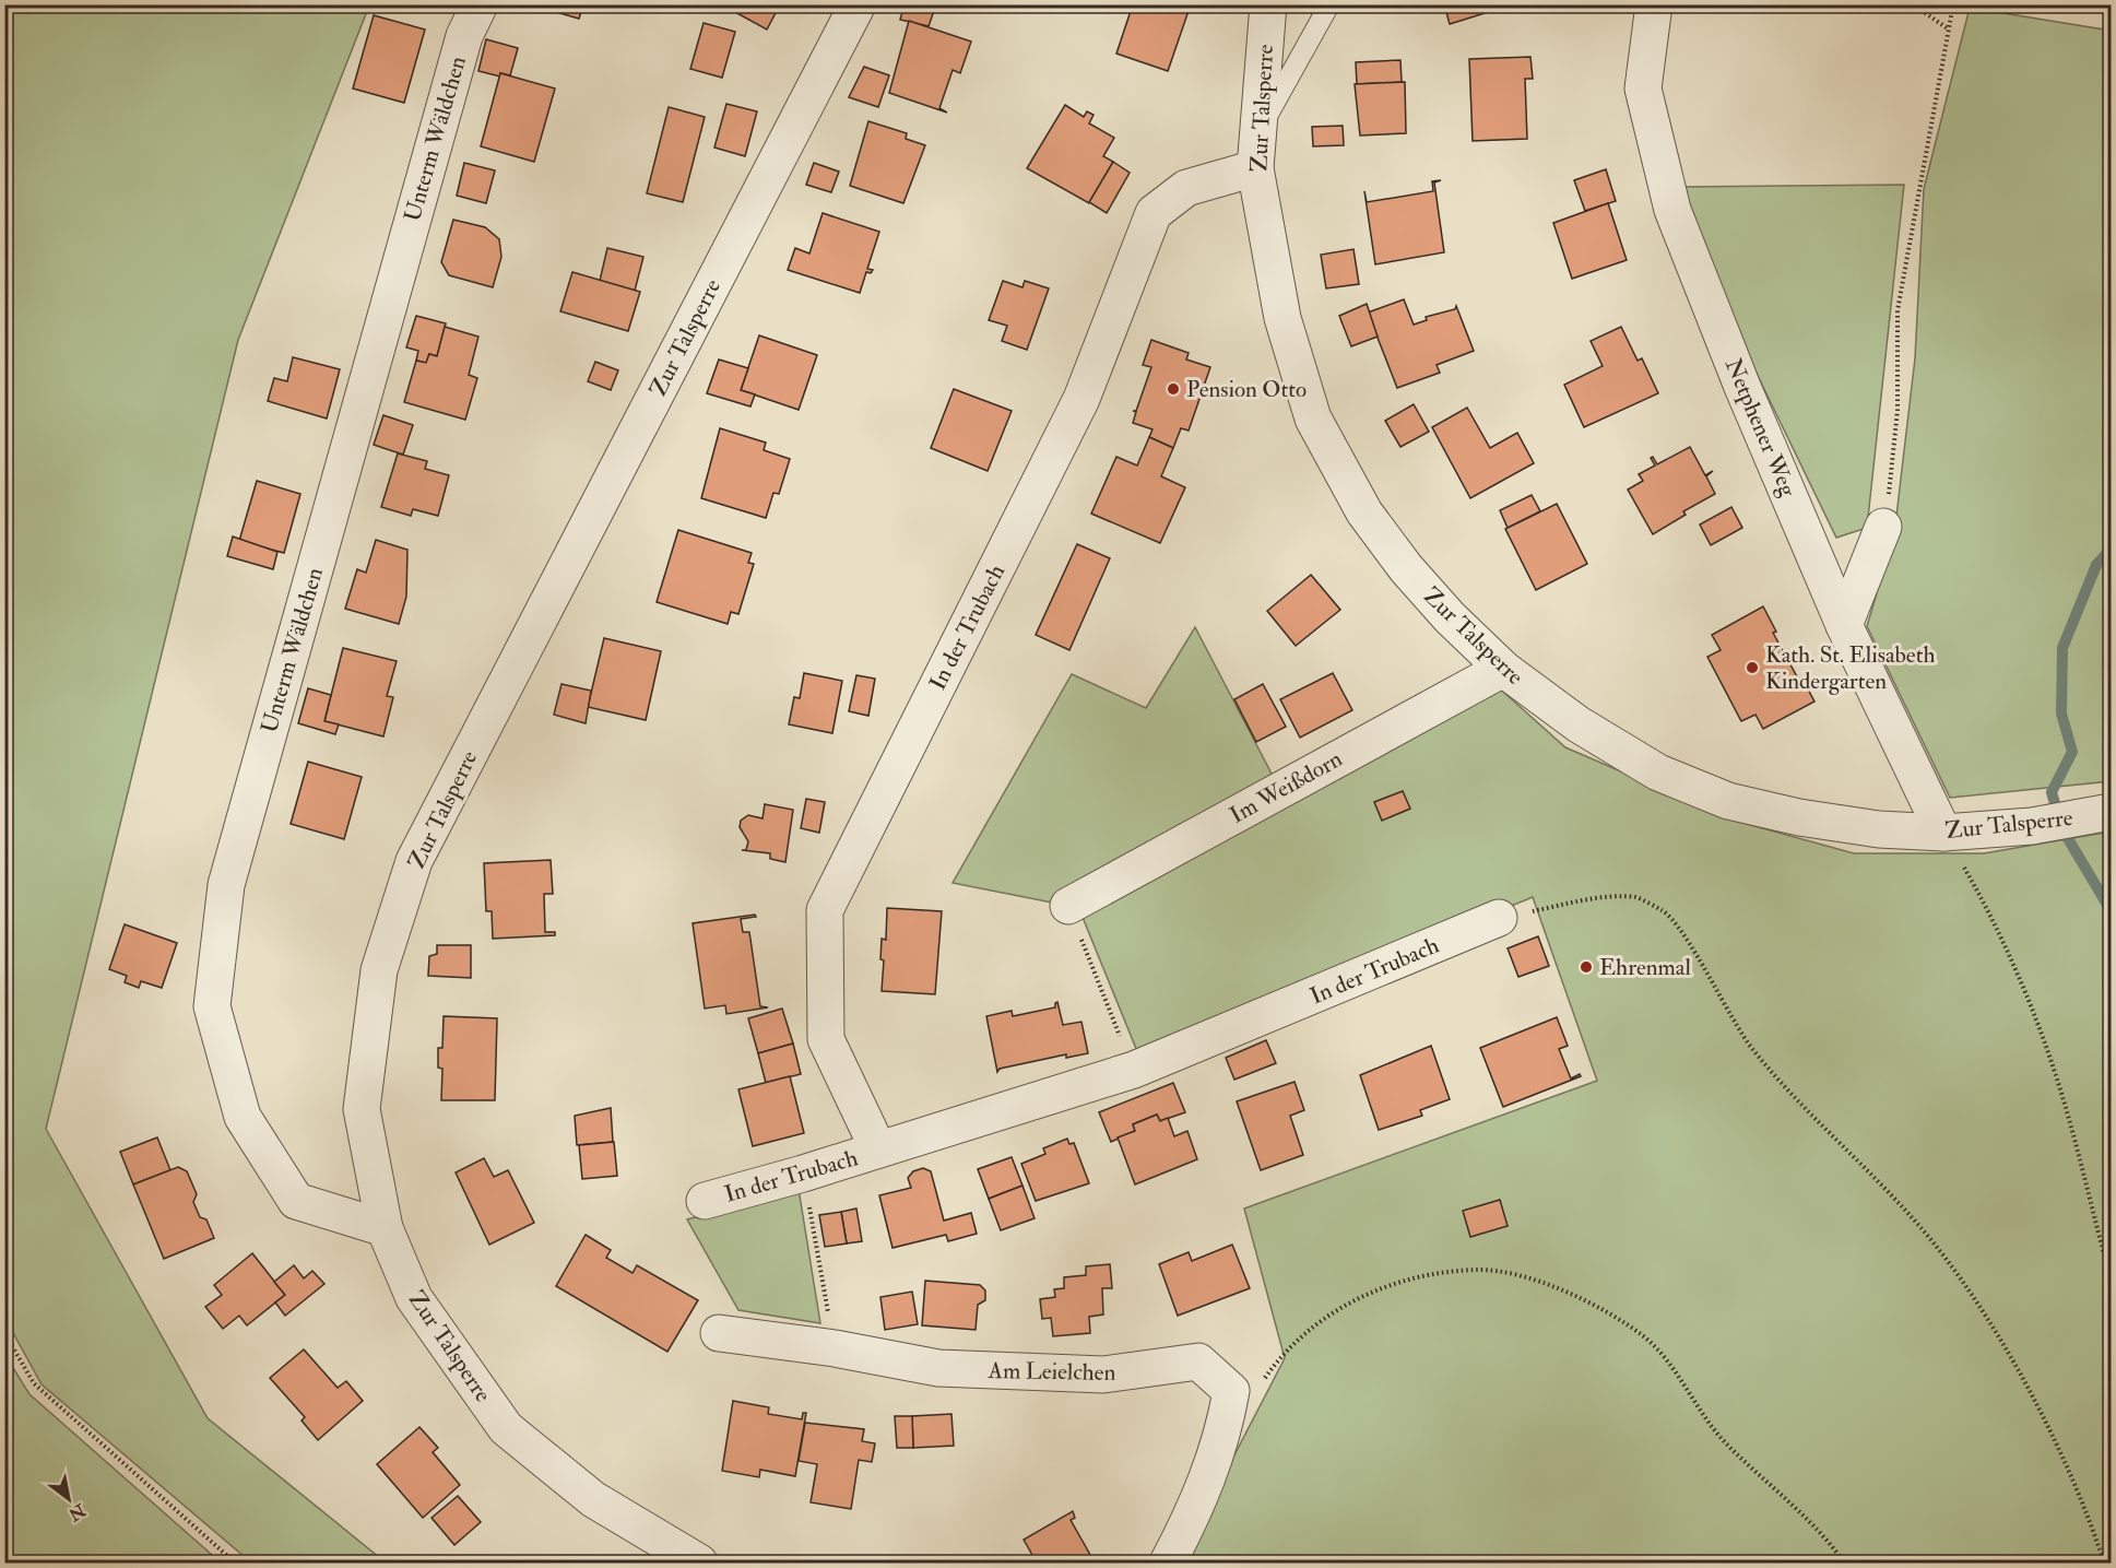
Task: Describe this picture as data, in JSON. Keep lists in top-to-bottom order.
{
  "streets": {
    "street": [
      "Zur Talsperre",
      "Unterm Wäldchen",
      "Netphener Weg",
      "In der Trubach",
      "Im Weißdorn",
      "Am Leielchen"
    ]
  },
  "crossings": [
    ["Zur Talsperre", "Unterm Wäldchen"],
    ["Zur Talsperre", "Netphener Weg"],
    ["Zur Talsperre", "In der Trubach"],
    ["Zur Talsperre", "Im Weißdorn"]
  ],
  "places": ["Pension Otto", "Kath. St. Elisabeth Kindergarten", "Ehrenmal"],
  "north": "bottom right"
}
